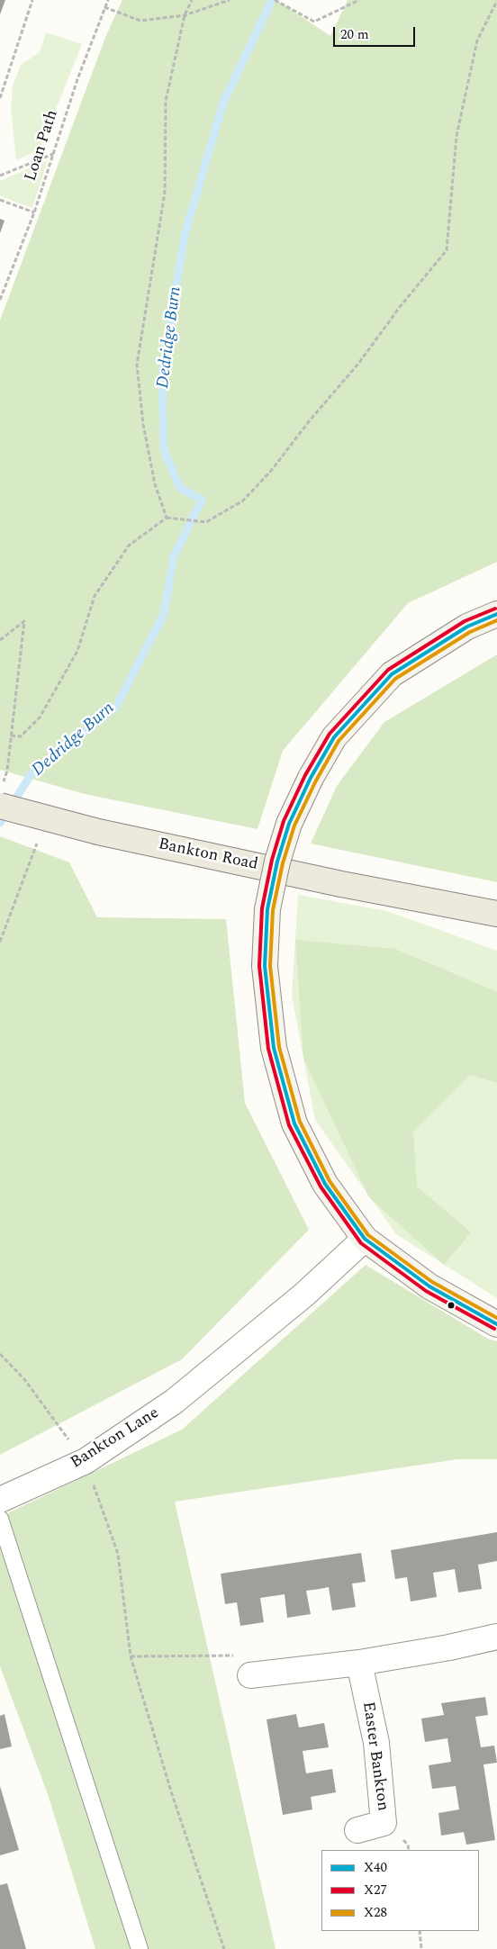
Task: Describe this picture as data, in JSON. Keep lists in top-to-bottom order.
{
  "streets": {
    "main road": ["Bankton Road"],
    "street": ["Bankton Lane", "Easter Bankton"],
    "path": ["Loan Path"]
  },
  "water": ["Dedridge Burn"],
  "lines": ["transit line X27", "transit line X40", "transit line X28"],
  "legend": ["X40", "X27", "X28"],
  "scale_bar": "20 m"
}
